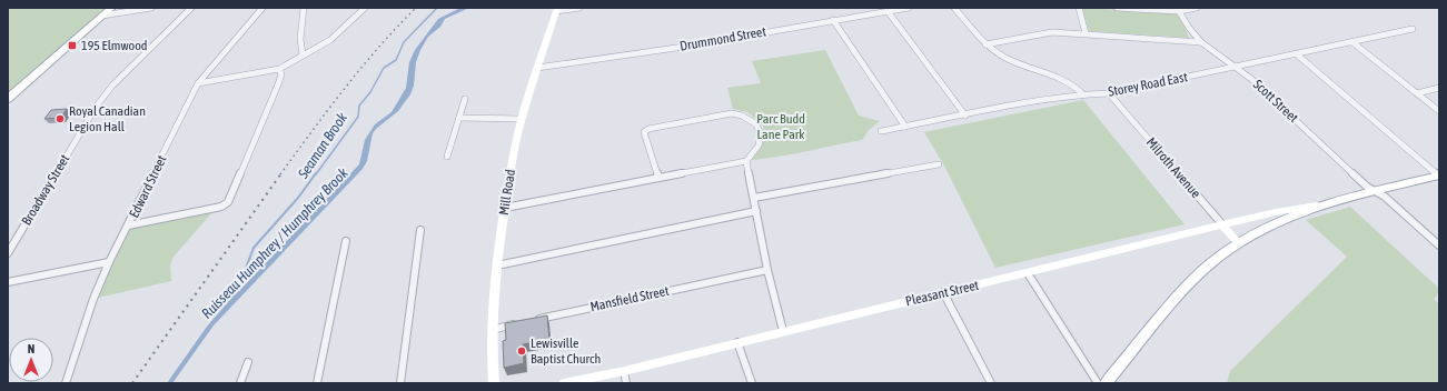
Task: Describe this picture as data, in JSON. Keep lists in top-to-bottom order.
{
  "streets": {
    "street": [
      "Drummond Street",
      "Storey Road East",
      "Scott Street",
      "Milroth Avenue",
      "Edward Street",
      "Broadway Street",
      "Mill Road",
      "Pleasant Street",
      "Mansfield Street"
    ]
  },
  "crossings": [
    ["Drummond Street", "Mill Road"],
    ["Storey Road East", "Scott Street"],
    ["Storey Road East", "Milroth Avenue"],
    ["Milroth Avenue", "Pleasant Street"]
  ],
  "water": ["Seaman Brook", "Ruisseau Humphrey / Humphrey Brook"],
  "parks": ["Parc Budd Lane Park"],
  "places": {
    "transit": ["195 Elmwood"],
    "other": ["Royal Canadian Legion Hall", "Lewisville Baptist Church"]
  },
  "north": "top"
}
